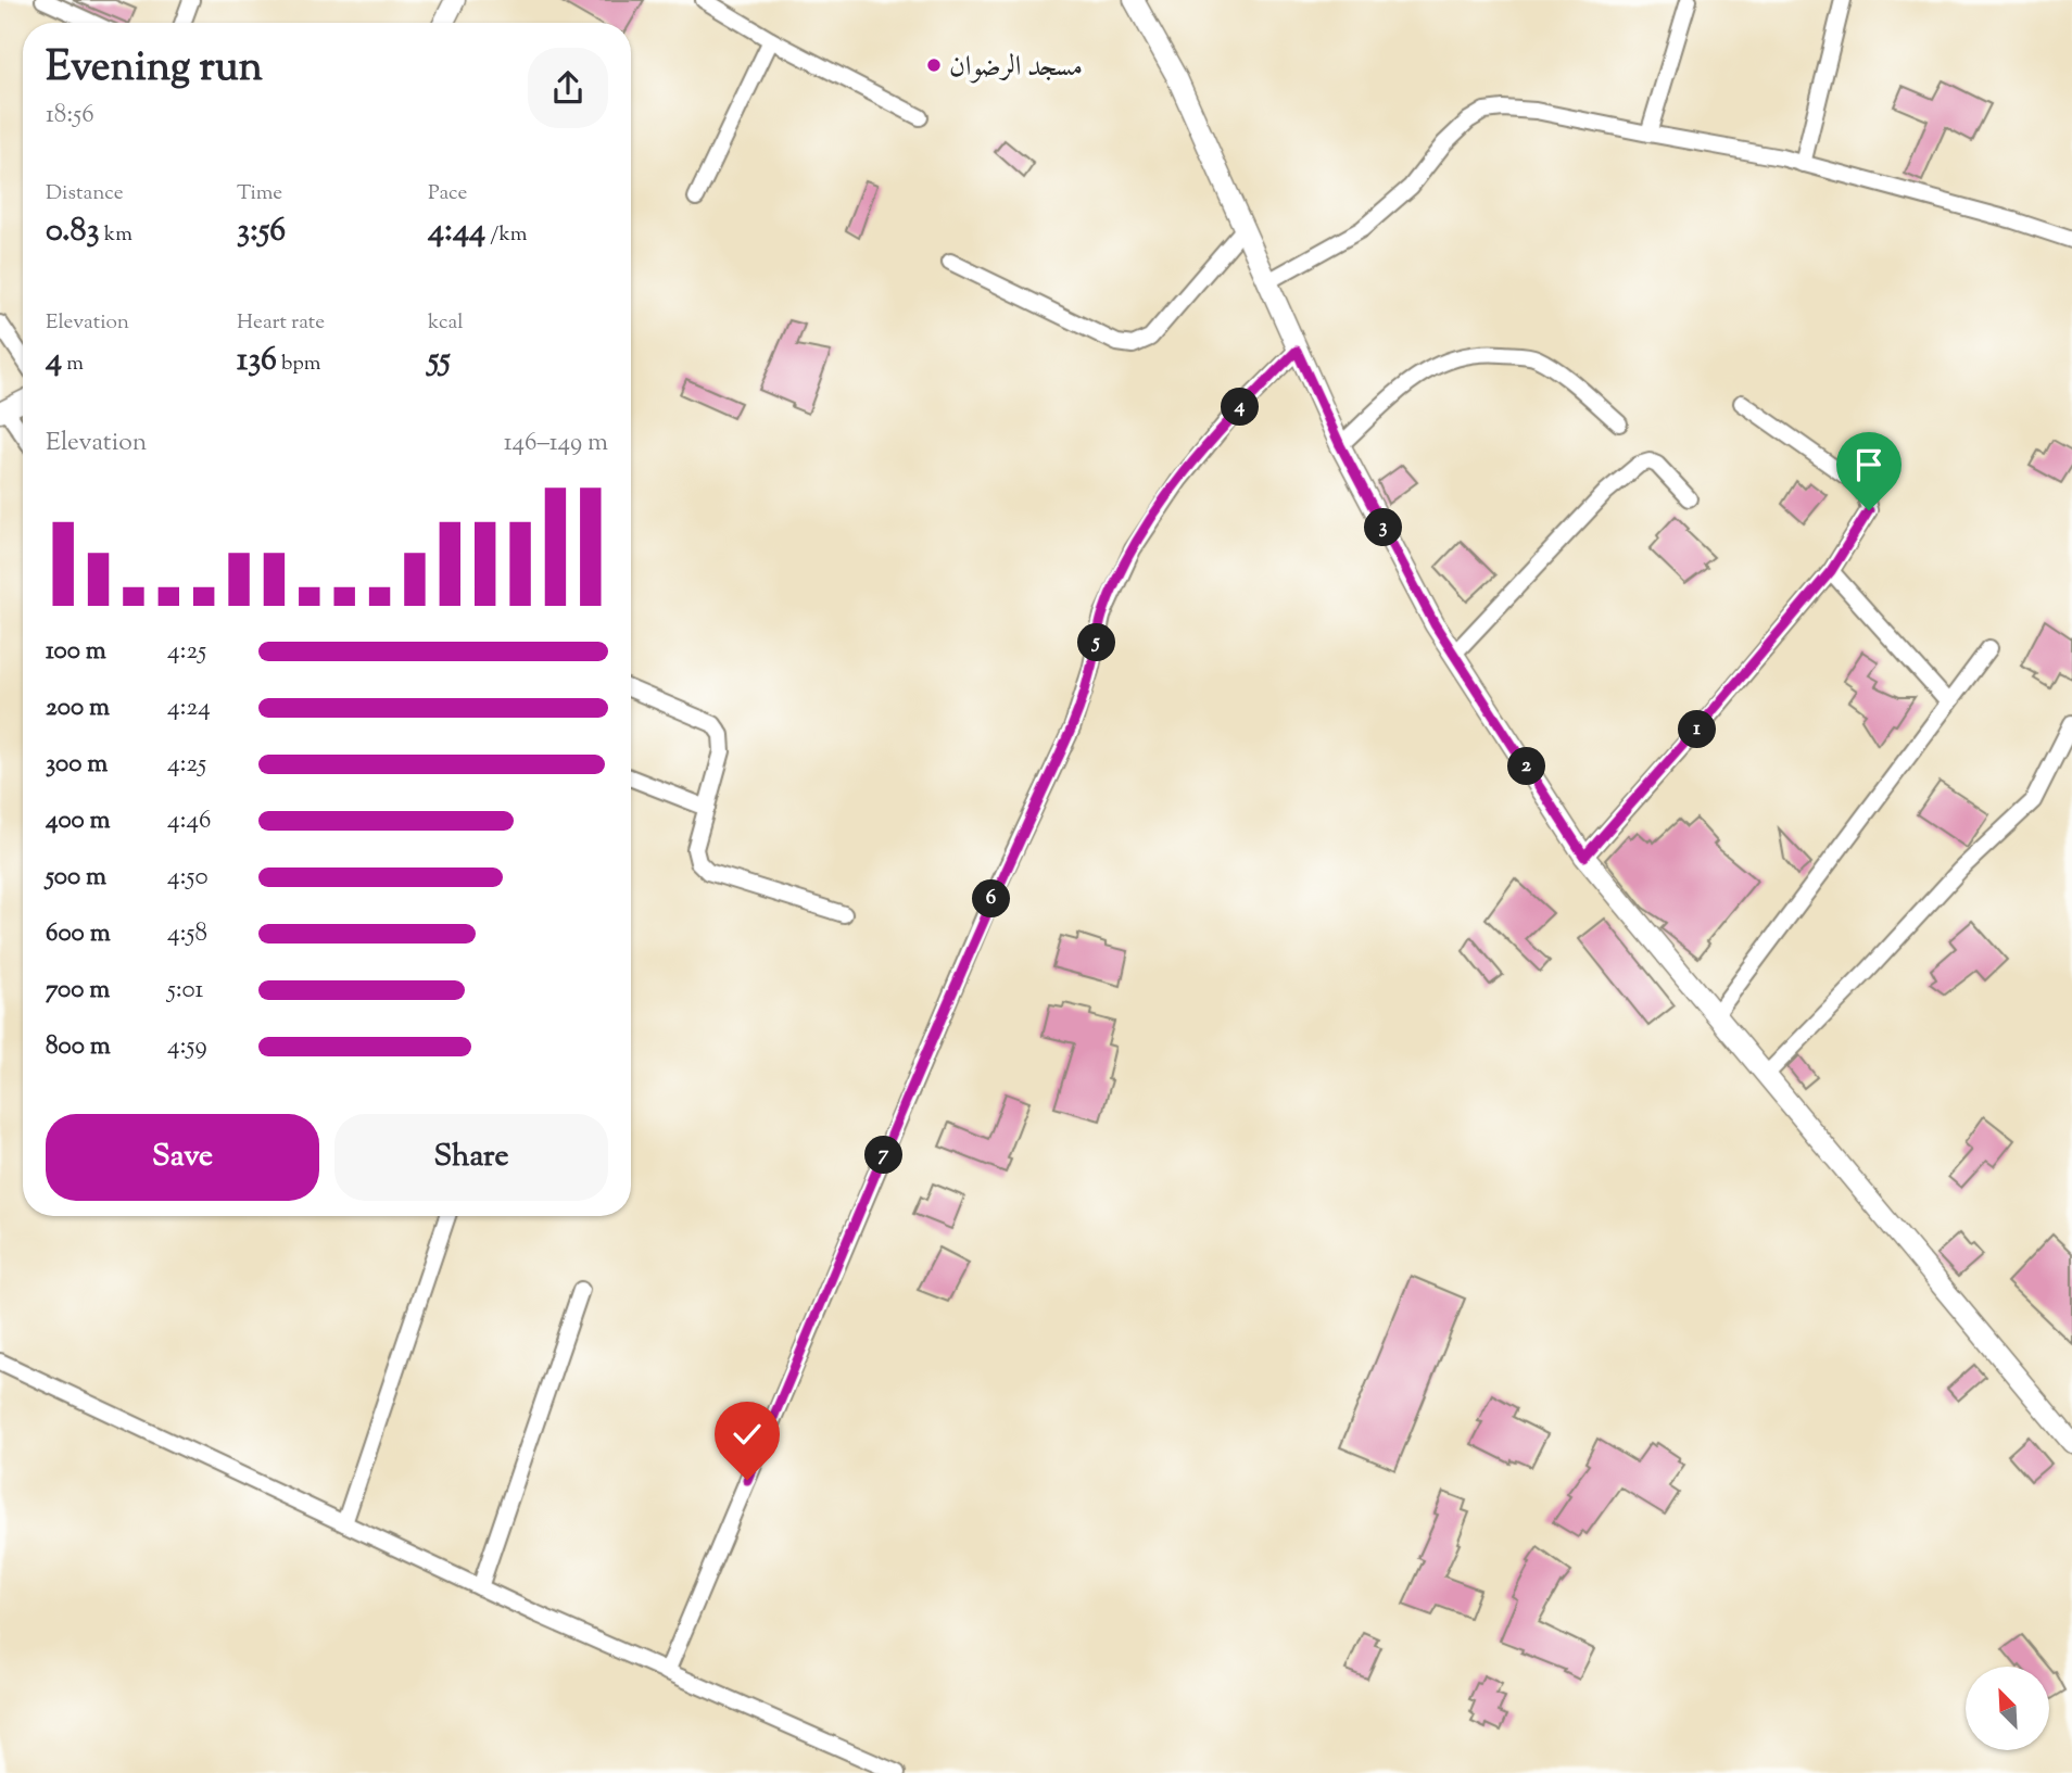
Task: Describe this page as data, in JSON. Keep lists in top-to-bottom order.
{
  "places": ["مسجد الرضوان"],
  "north": "top left",
  "page": {
    "heading": ["Evening run", "18:56"],
    "stats": [
      ["Distance", "0.83 km"],
      ["Time", "3:56"],
      ["Pace", "4:44 /km"],
      ["Elevation", "4 m"],
      ["Heart rate", "136 bpm"],
      ["kcal", "55"]
    ],
    "pins": [
      "4",
      "3",
      "5",
      "1",
      "2",
      "6",
      "7"
    ],
    "chart": ["Elevation", "146–149 m"],
    "list": [
      {
        "name": "100 m",
        "note": "4:25"
      },
      {
        "name": "200 m",
        "note": "4:24"
      },
      {
        "name": "300 m",
        "note": "4:25"
      },
      {
        "name": "400 m",
        "note": "4:46"
      },
      {
        "name": "500 m",
        "note": "4:50"
      },
      {
        "name": "600 m",
        "note": "4:58"
      },
      {
        "name": "700 m",
        "note": "5:01"
      },
      {
        "name": "800 m",
        "note": "4:59"
      }
    ],
    "buttons": ["Save", "Share"]
  }
}
